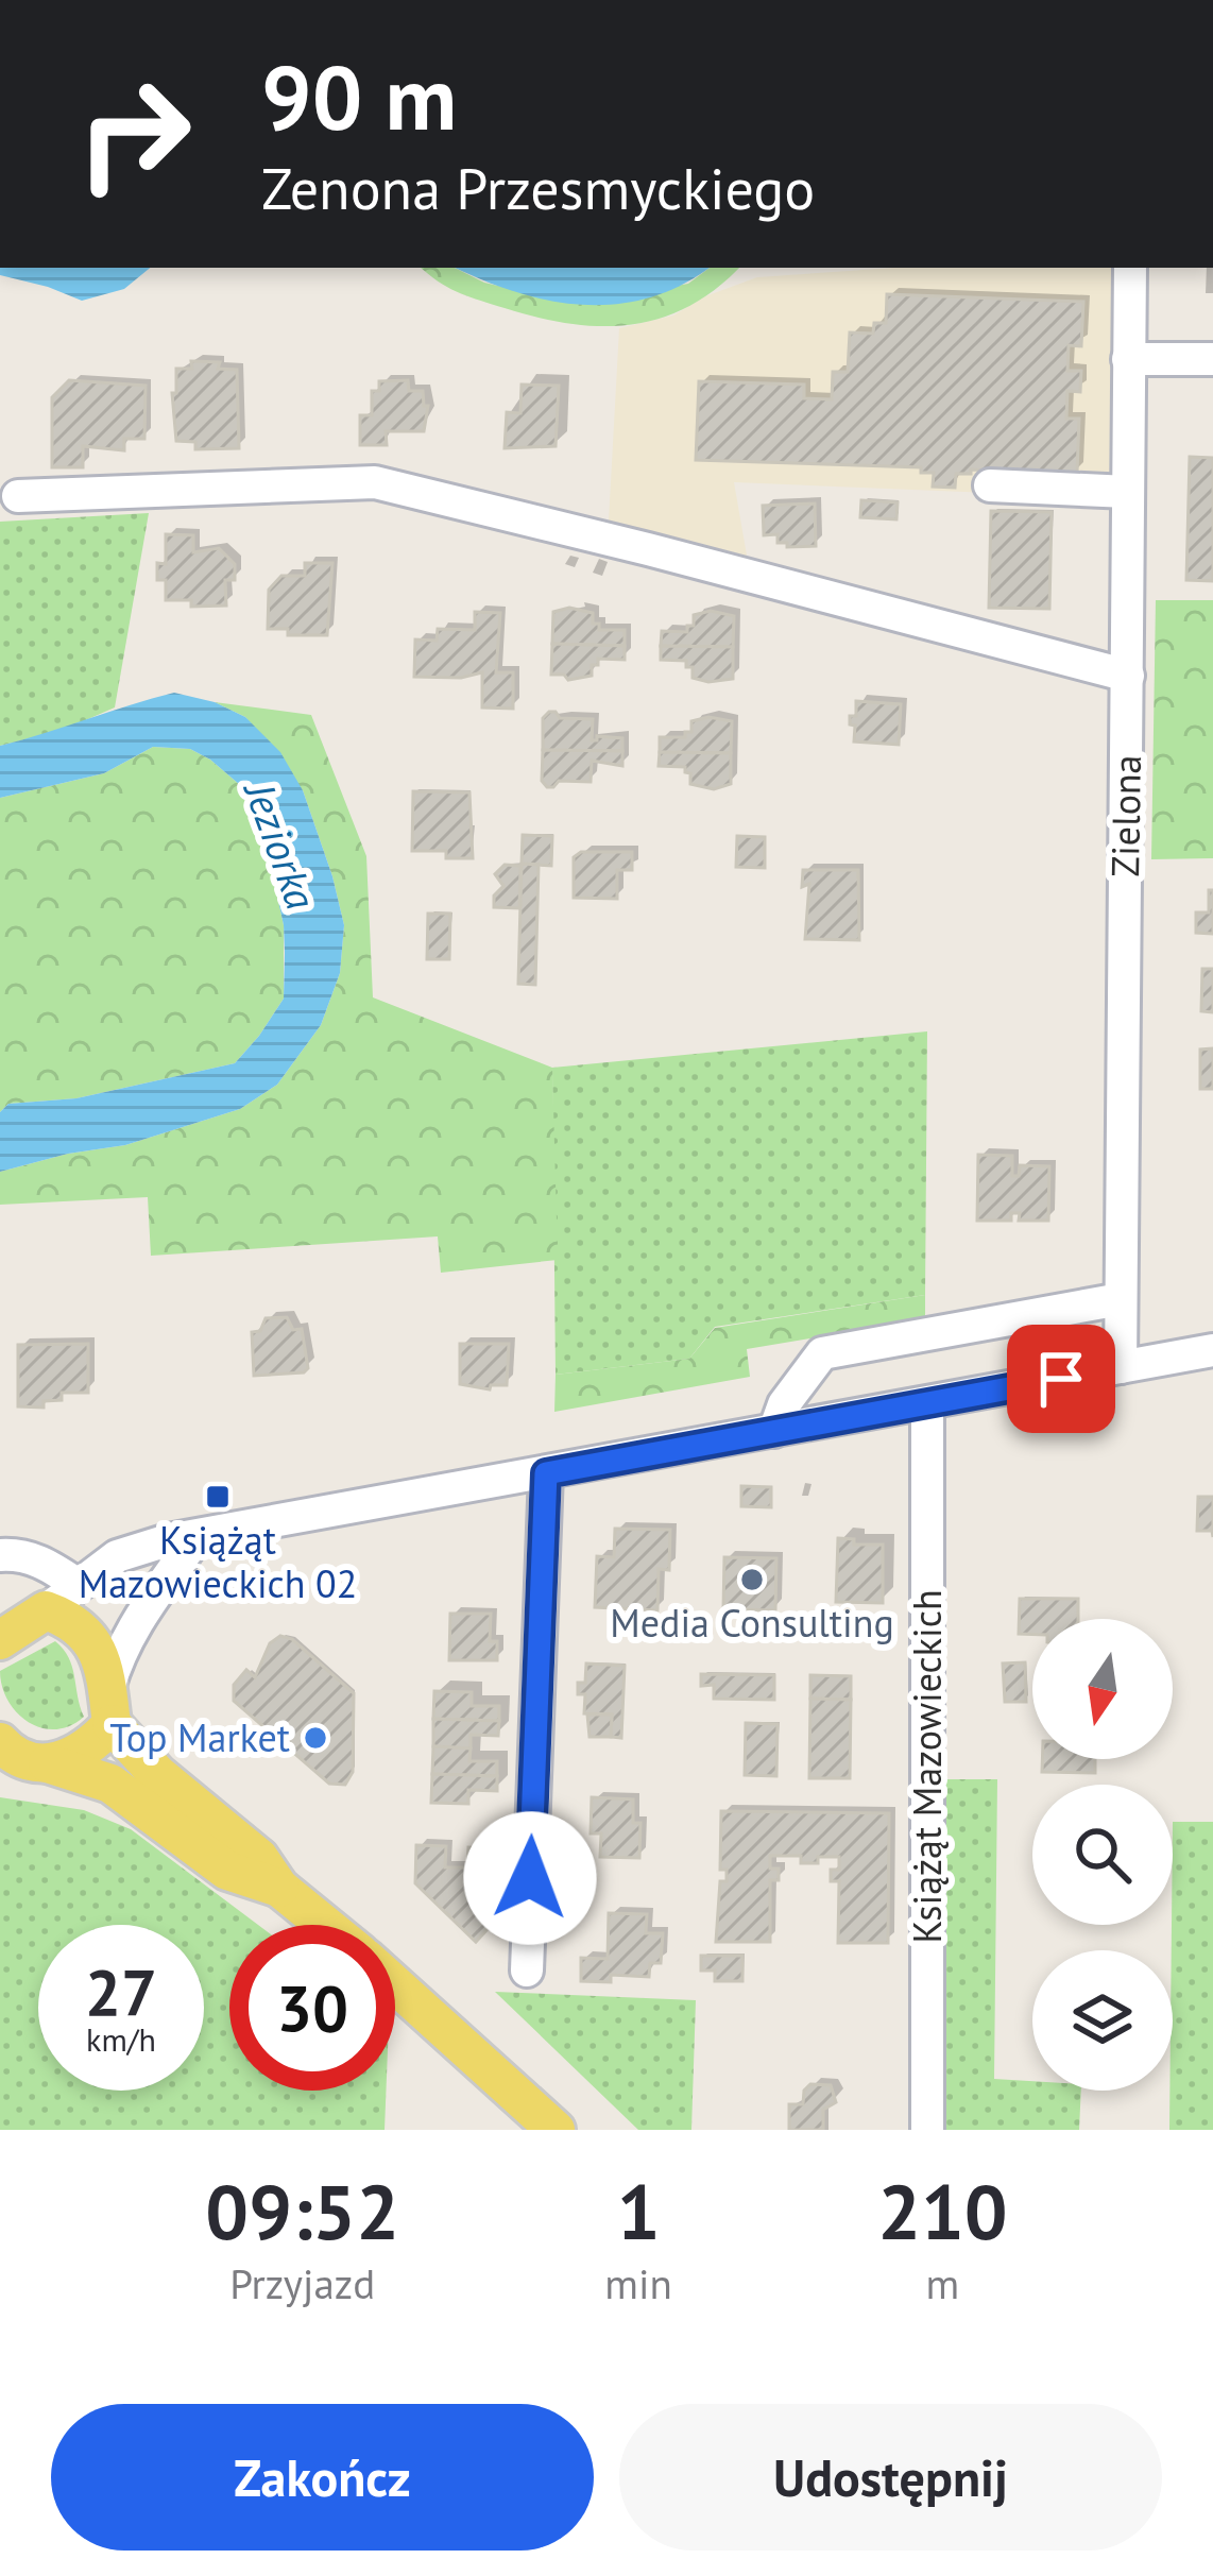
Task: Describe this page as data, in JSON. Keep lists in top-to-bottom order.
{
  "streets": {
    "street": ["Zielona", "Książąt Mazowieckich"]
  },
  "water": ["Jeziorka"],
  "places": {
    "transit": ["Książąt Mazowieckich 02"],
    "other": ["Media Consulting", "Top Market"]
  },
  "north": "bottom",
  "page": {
    "turn": ["90 m", "Zenona Przesmyckiego"],
    "speed": "27 km/h",
    "limit": "30",
    "eta": [
      "09:52",
      "Przyjazd",
      "1",
      "min",
      "210",
      "m"
    ],
    "buttons": ["Zakończ", "Udostępnij"]
  }
}
